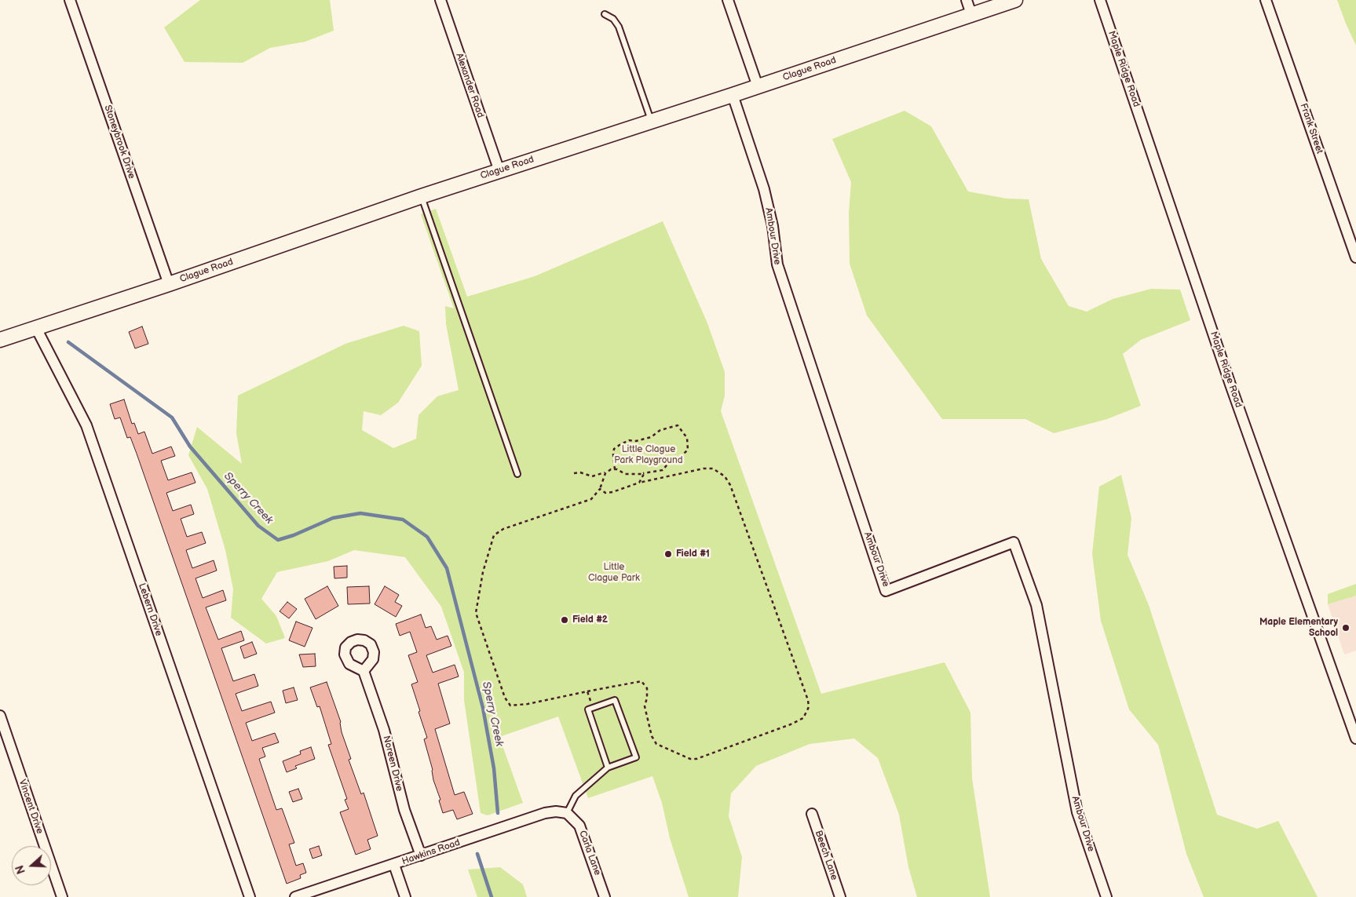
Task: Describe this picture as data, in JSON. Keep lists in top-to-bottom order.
{
  "streets": {
    "main road": ["Clague Road"],
    "street": [
      "Maple Ridge Road",
      "Alexander Road",
      "Frank Street",
      "Stoneybrook Drive",
      "Ambour Drive",
      "Lebern Drive",
      "Noreen Drive",
      "Vincent Drive",
      "Hawkins Road",
      "Carla Lane",
      "Beech Lane"
    ]
  },
  "crossings": [
    ["Clague Road", "Alexander Road"],
    ["Clague Road", "Stoneybrook Drive"],
    ["Clague Road", "Ambour Drive"],
    ["Clague Road", "Lebern Drive"],
    ["Noreen Drive", "Hawkins Road"],
    ["Hawkins Road", "Carla Lane"]
  ],
  "water": ["Sperry Creek"],
  "parks": ["Little Clague Park Playground", "Little Clague Park"],
  "places": ["Field #1", "Field #2", "Maple Elementary School"],
  "north": "left"
}
